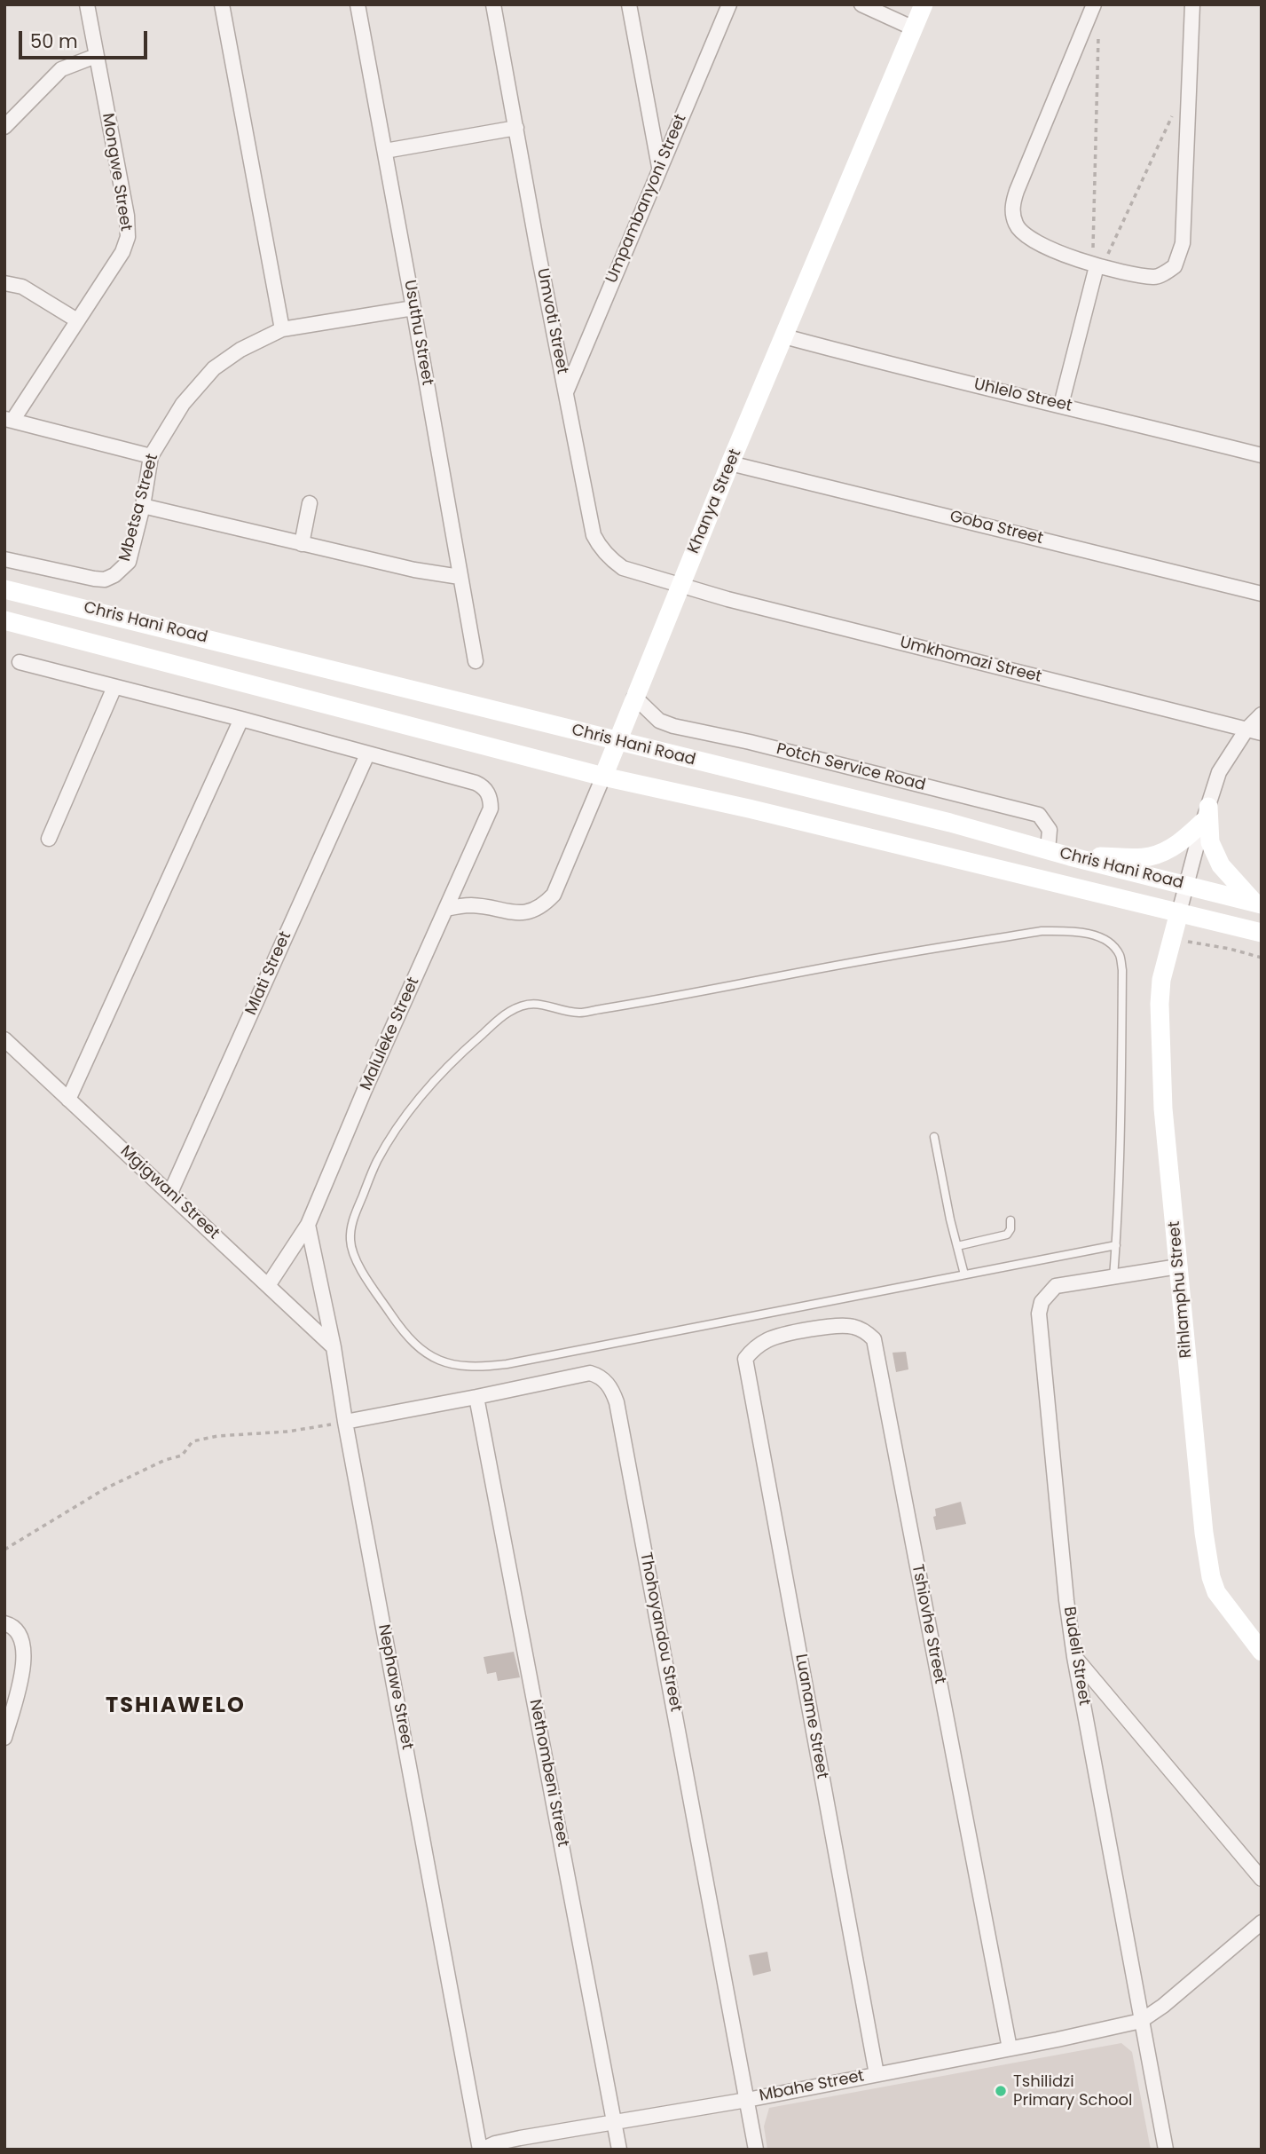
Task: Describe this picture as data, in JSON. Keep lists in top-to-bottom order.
{
  "streets": {
    "main road": ["Khanya Street", "Chris Hani Road", "Rihlamphu Street"],
    "street": [
      "Mongwe Street",
      "Umpambanyoni Street",
      "Umvoti Street",
      "Usuthu Street",
      "Uhlelo Street",
      "Mbetsa Street",
      "Goba Street",
      "Umkhomazi Street",
      "Potch Service Road",
      "Mlati Street",
      "Maluleke Street",
      "Mgigwani Street",
      "Tshiovhe Street",
      "Thohoyandou Street",
      "Budeli Street",
      "Nephawe Street",
      "Luaname Street",
      "Nethombeni Street",
      "Mbahe Street"
    ]
  },
  "crossings": [
    ["Umpambanyoni Street", "Umvoti Street"],
    ["Umvoti Street", "Khanya Street"],
    ["Umvoti Street", "Umkhomazi Street"],
    ["Usuthu Street", "Mbetsa Street"],
    ["Uhlelo Street", "Khanya Street"],
    ["Khanya Street", "Goba Street"],
    ["Khanya Street", "Chris Hani Road"],
    ["Khanya Street", "Umkhomazi Street"],
    ["Khanya Street", "Potch Service Road"],
    ["Khanya Street", "Maluleke Street"],
    ["Chris Hani Road", "Potch Service Road"],
    ["Chris Hani Road", "Rihlamphu Street"],
    ["Mlati Street", "Maluleke Street"],
    ["Mlati Street", "Mgigwani Street"],
    ["Maluleke Street", "Mgigwani Street"],
    ["Maluleke Street", "Nephawe Street"],
    ["Mgigwani Street", "Nephawe Street"],
    ["Rihlamphu Street", "Budeli Street"],
    ["Tshiovhe Street", "Luaname Street"],
    ["Tshiovhe Street", "Mbahe Street"],
    ["Thohoyandou Street", "Nephawe Street"],
    ["Thohoyandou Street", "Nethombeni Street"],
    ["Thohoyandou Street", "Mbahe Street"],
    ["Budeli Street", "Mbahe Street"],
    ["Nephawe Street", "Mbahe Street"],
    ["Luaname Street", "Mbahe Street"],
    ["Nethombeni Street", "Mbahe Street"]
  ],
  "districts": ["TSHIAWELO"],
  "places": ["Tshilidzi Primary School"],
  "scale_bar": "50 m"
}
